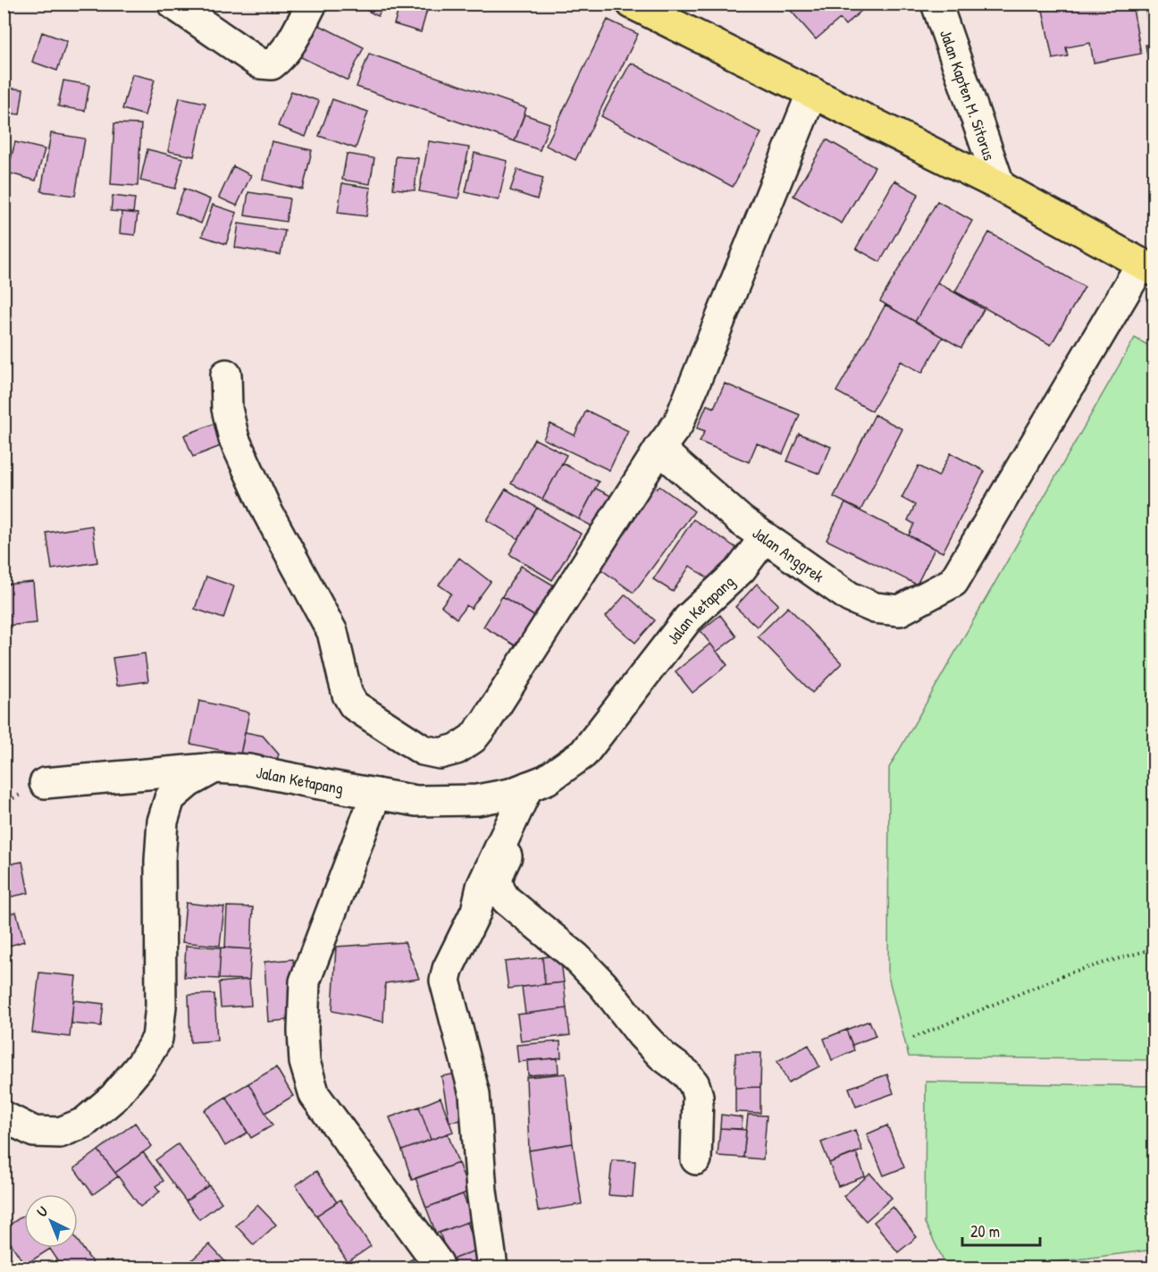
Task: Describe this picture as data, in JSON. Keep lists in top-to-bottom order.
{
  "streets": {
    "street": ["Jalan Kapten M. Sitorus", "Jalan Anggrek", "Jalan Ketapang"]
  },
  "crossings": [
    ["Jalan Anggrek", "Jalan Ketapang"]
  ],
  "scale_bar": "20 m",
  "north": "top left"
}
